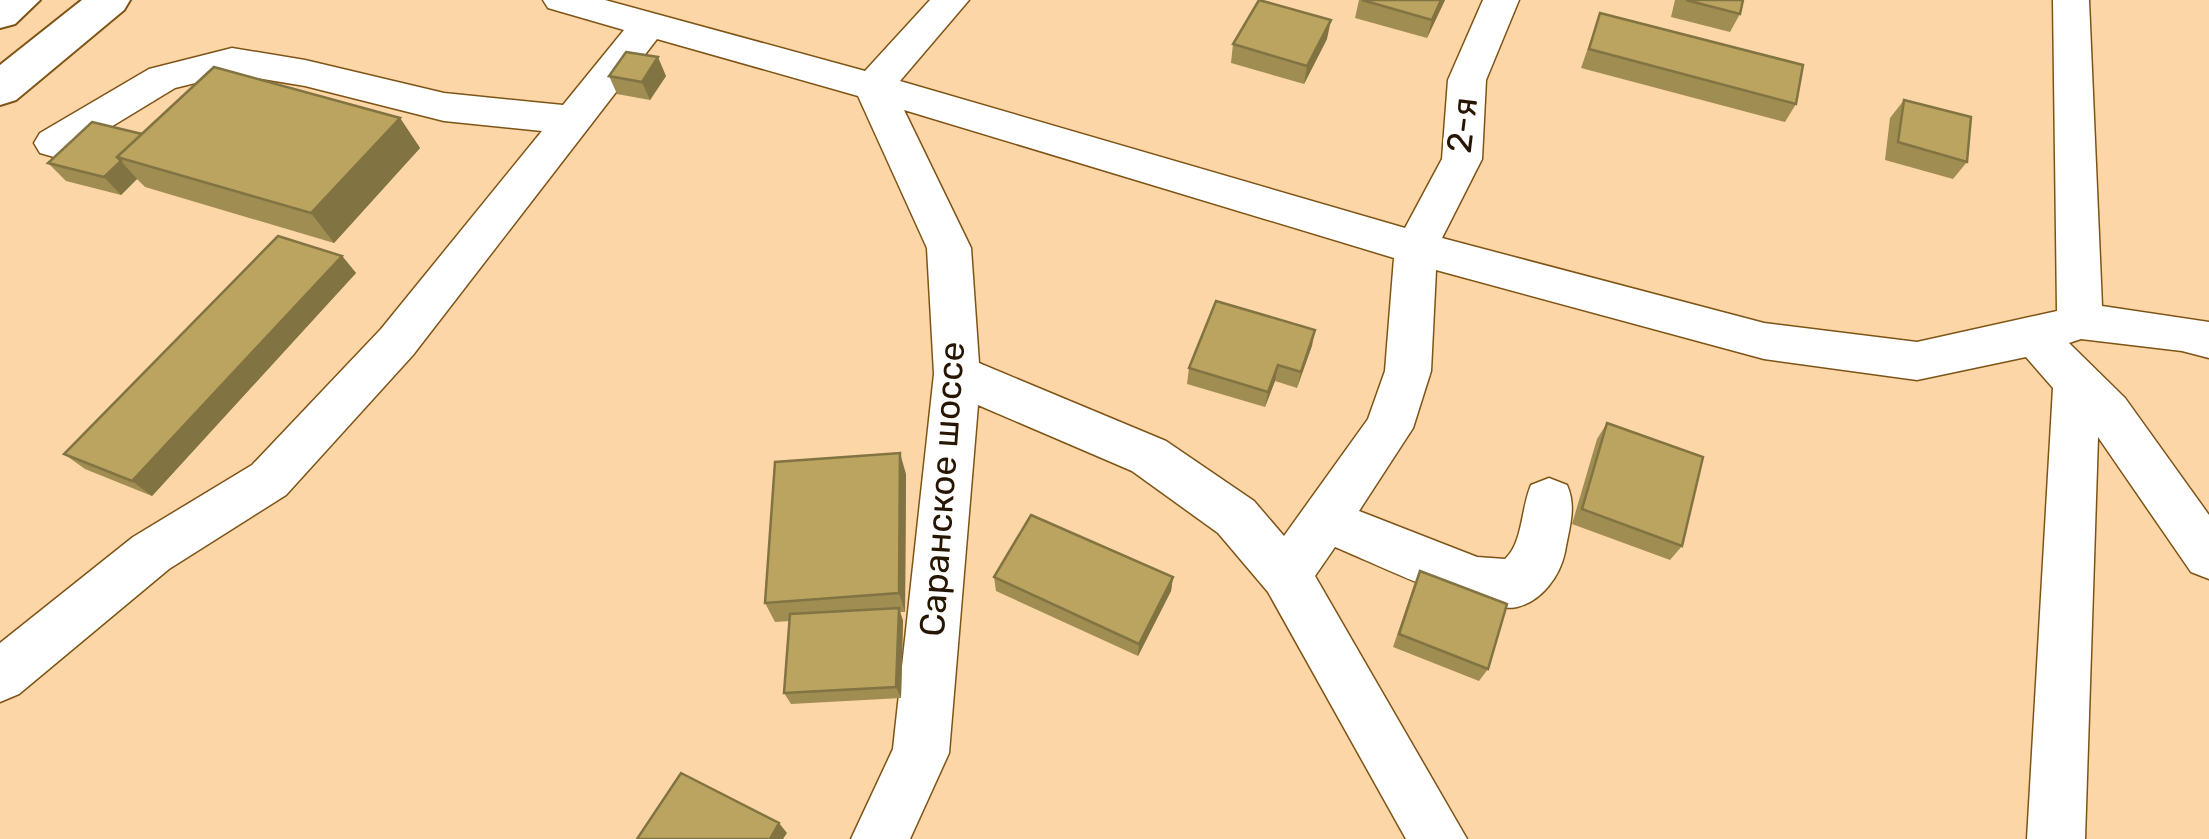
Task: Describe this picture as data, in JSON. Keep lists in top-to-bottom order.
{
  "streets": {
    "street": ["2-я", "Саранское шоссе"]
  }
}
